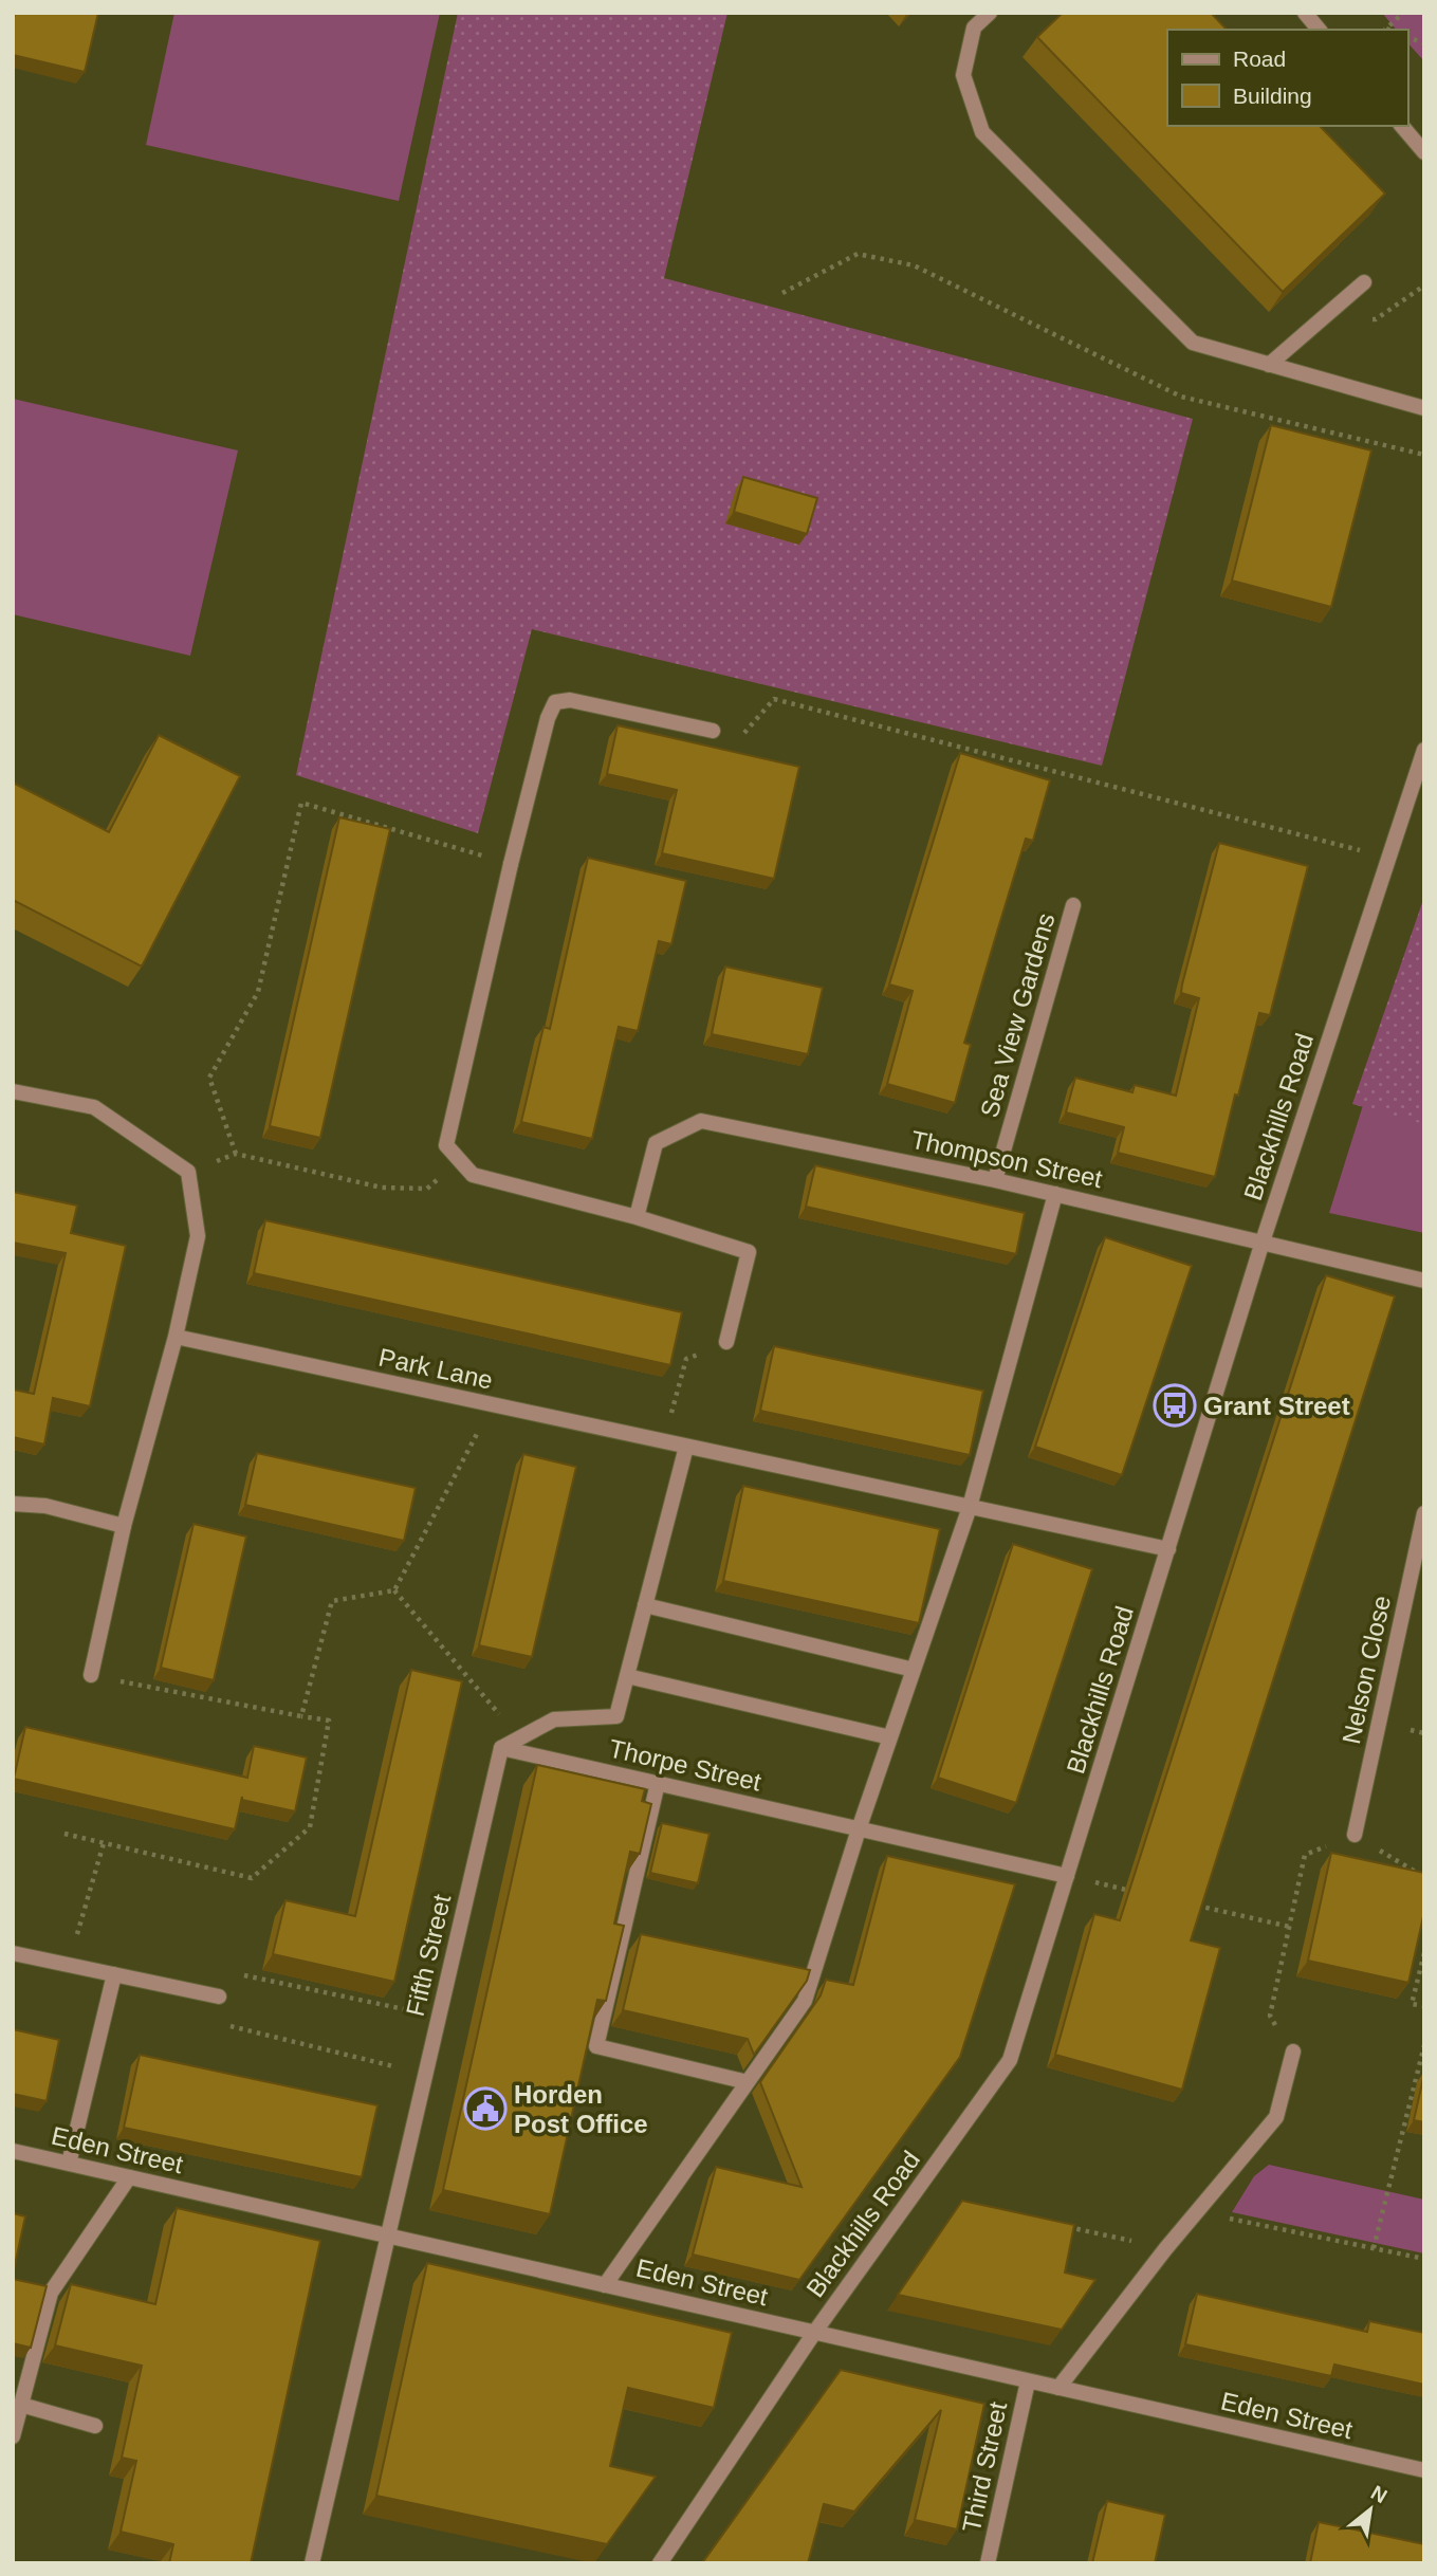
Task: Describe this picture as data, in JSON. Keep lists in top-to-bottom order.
{
  "streets": {
    "street": [
      "Sea View Gardens",
      "Blackhills Road",
      "Thompson Street",
      "Park Lane",
      "Nelson Close",
      "Thorpe Street",
      "Fifth Street",
      "Eden Street",
      "Third Street"
    ]
  },
  "crossings": [
    ["Sea View Gardens", "Thompson Street"],
    ["Blackhills Road", "Thompson Street"],
    ["Blackhills Road", "Thorpe Street"],
    ["Blackhills Road", "Eden Street"],
    ["Thorpe Street", "Fifth Street"],
    ["Fifth Street", "Eden Street"],
    ["Eden Street", "Third Street"]
  ],
  "places": {
    "bus stop": ["Grant Street"],
    "public building": ["Horden Post Office"]
  },
  "legend": ["Road", "Building"],
  "north": "top right"
}
